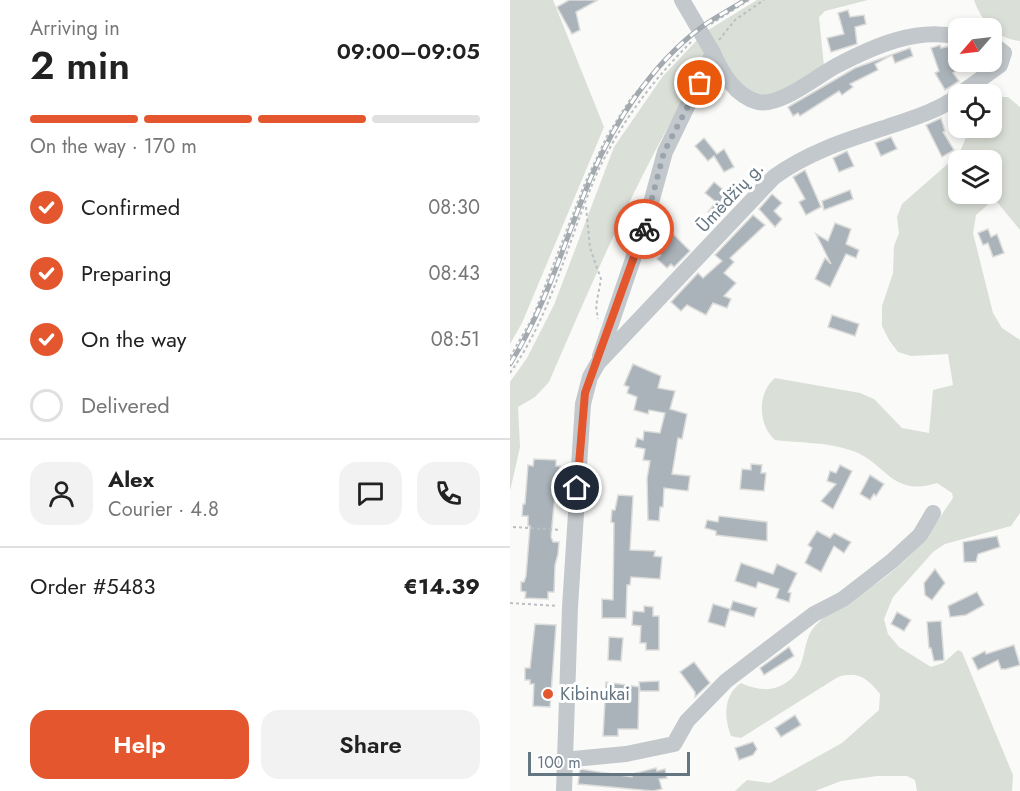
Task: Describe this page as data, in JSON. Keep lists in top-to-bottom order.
{
  "streets": {
    "street": ["Ūmėdžių g."]
  },
  "places": ["Kibinukai"],
  "scale_bar": "100 m",
  "north": "bottom left",
  "page": {
    "heading": ["2 min", "Arriving in", "09:00–09:05"],
    "panel": [
      "Alex",
      "Courier · 4.8",
      "Order #5483",
      "€14.39"
    ],
    "bar": "On the way · 170 m",
    "list": [
      ["Confirmed", "08:30"],
      ["Preparing", "08:43"],
      ["On the way", "08:51"],
      "Delivered"
    ],
    "buttons": ["Help", "Share"],
    "scale": "100 m"
  }
}
